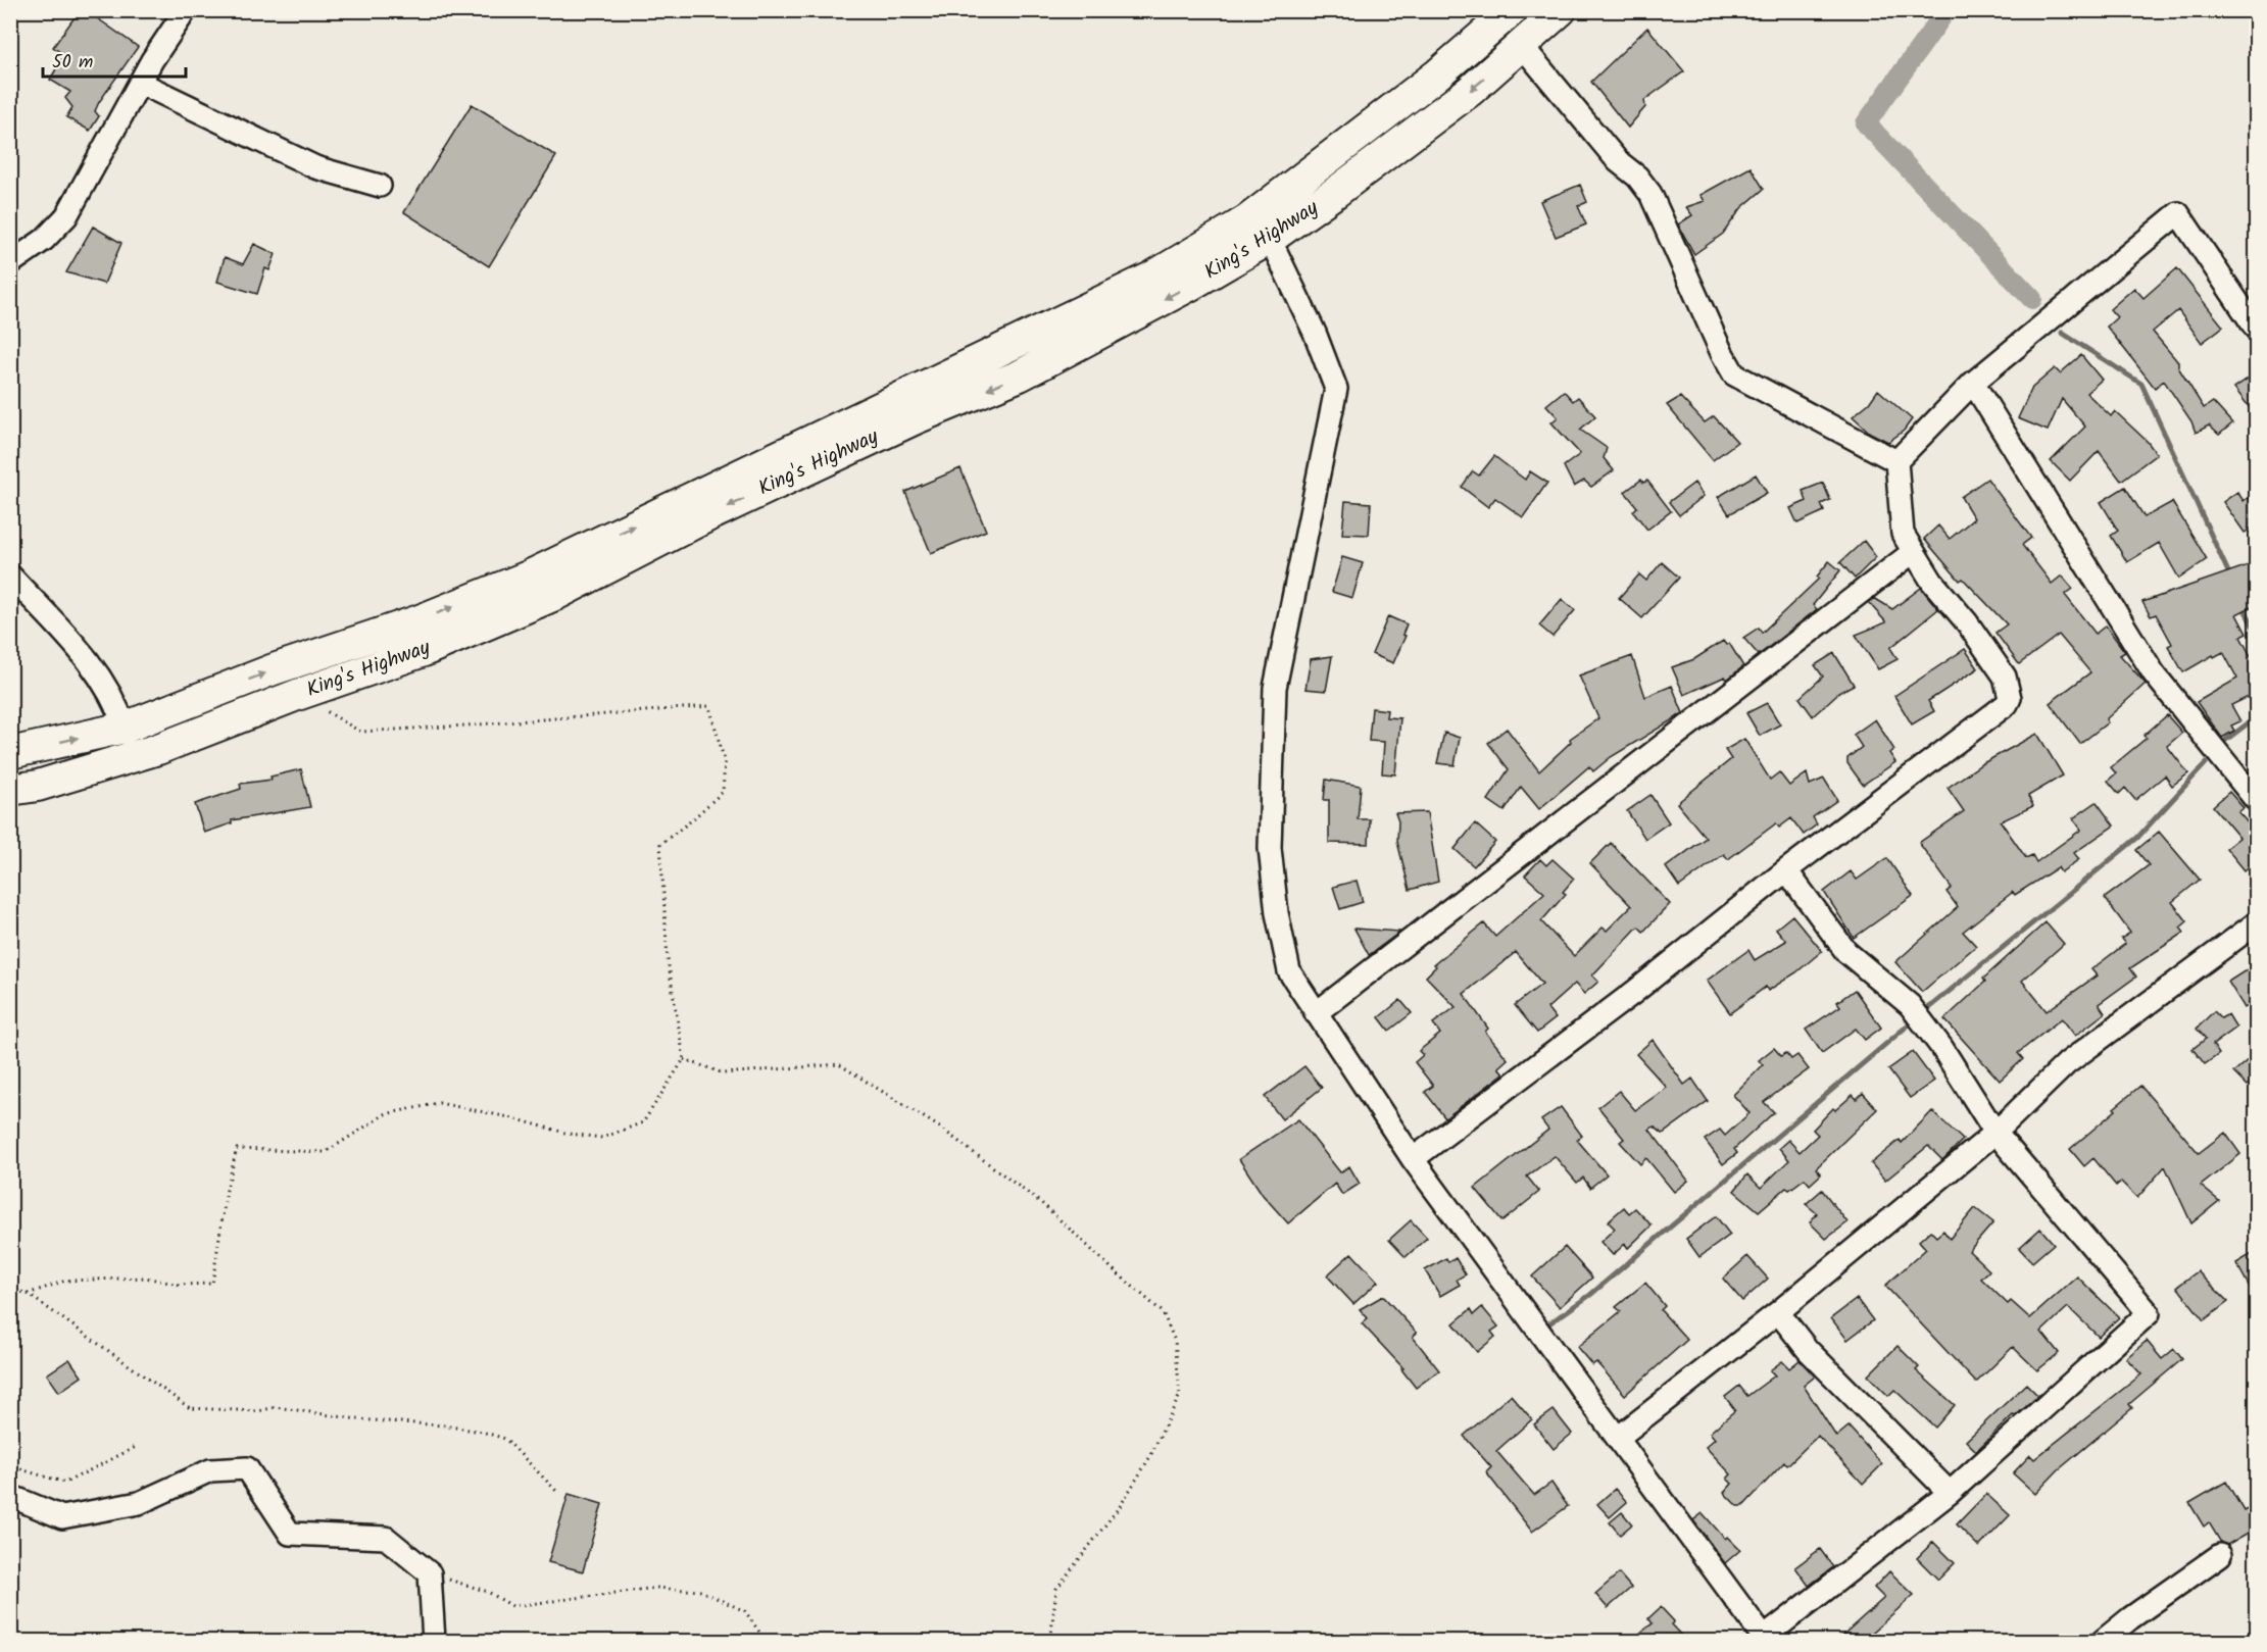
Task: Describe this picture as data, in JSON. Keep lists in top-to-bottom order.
{
  "streets": {
    "highway": ["King's Highway"]
  },
  "scale_bar": "50 m"
}
